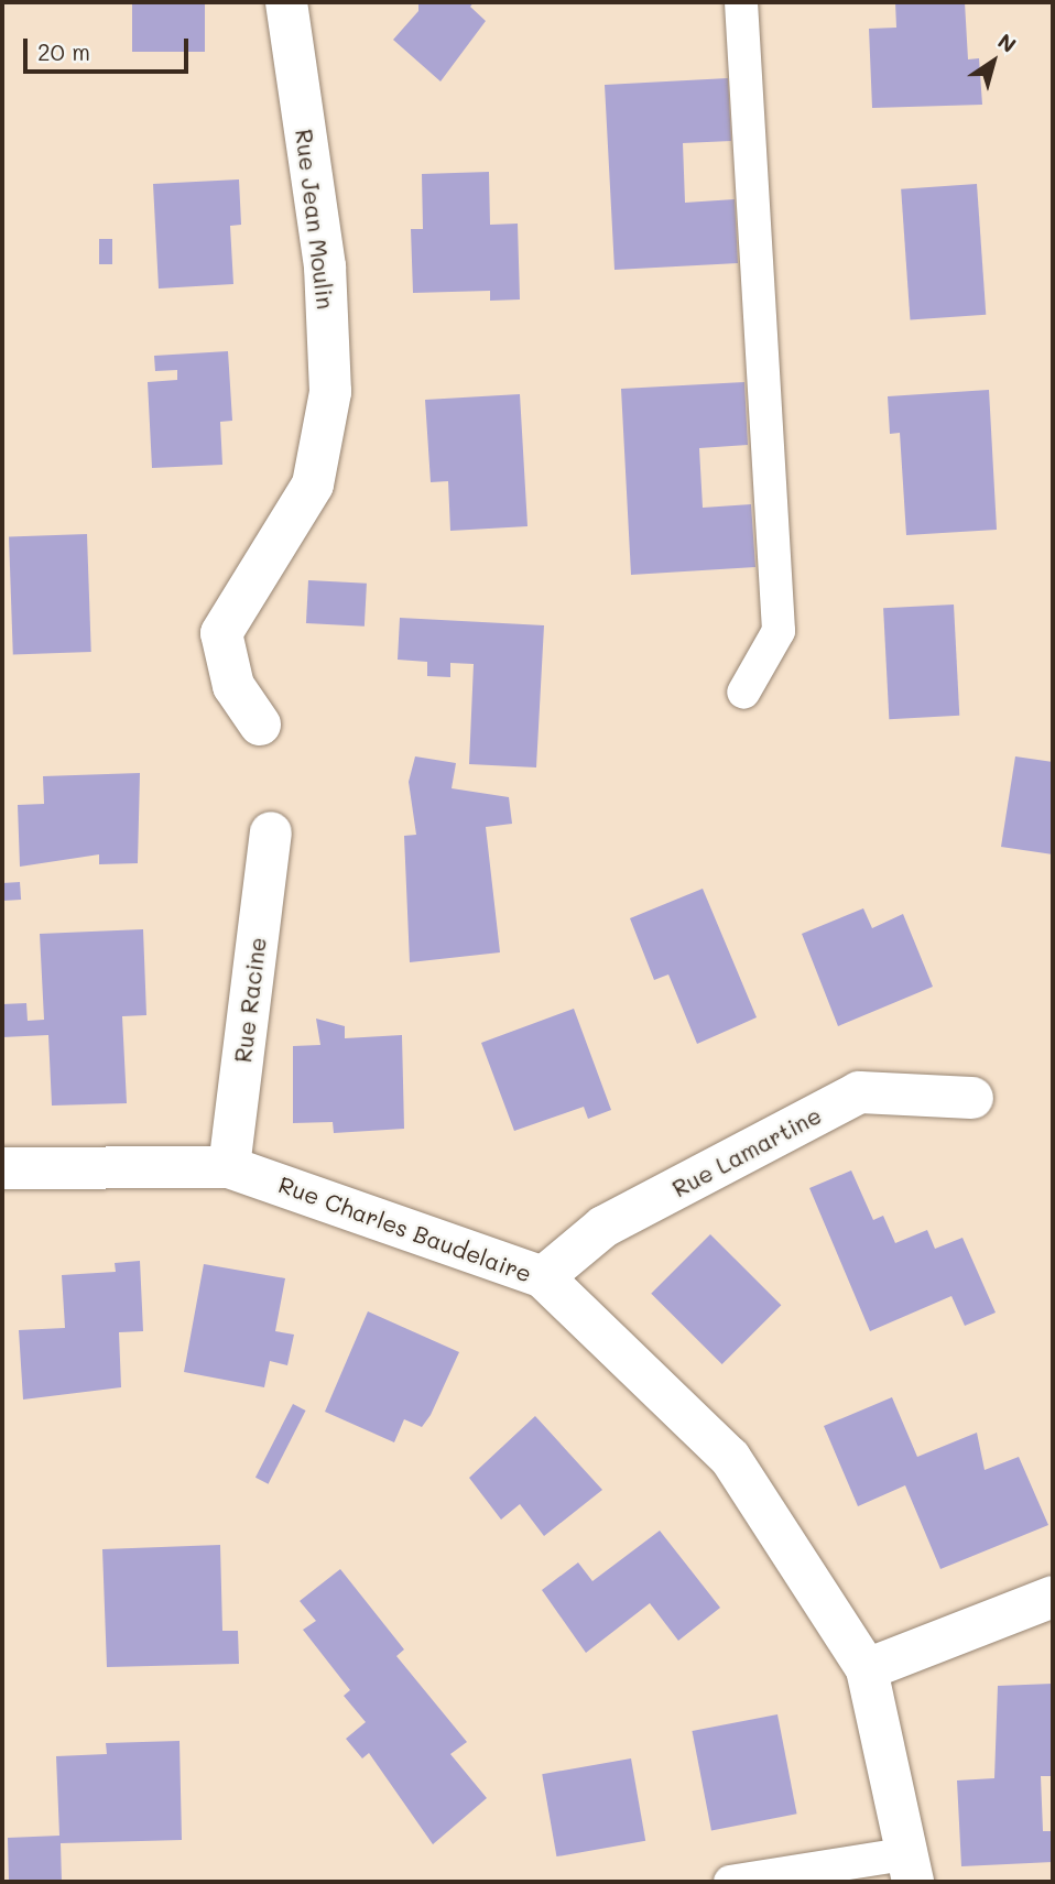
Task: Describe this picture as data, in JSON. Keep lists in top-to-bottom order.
{
  "streets": {
    "street": [
      "Rue Jean Moulin",
      "Rue Racine",
      "Rue Lamartine",
      "Rue Charles Baudelaire"
    ]
  },
  "crossings": [
    ["Rue Racine", "Rue Charles Baudelaire"],
    ["Rue Lamartine", "Rue Charles Baudelaire"]
  ],
  "scale_bar": "20 m",
  "north": "top right"
}
